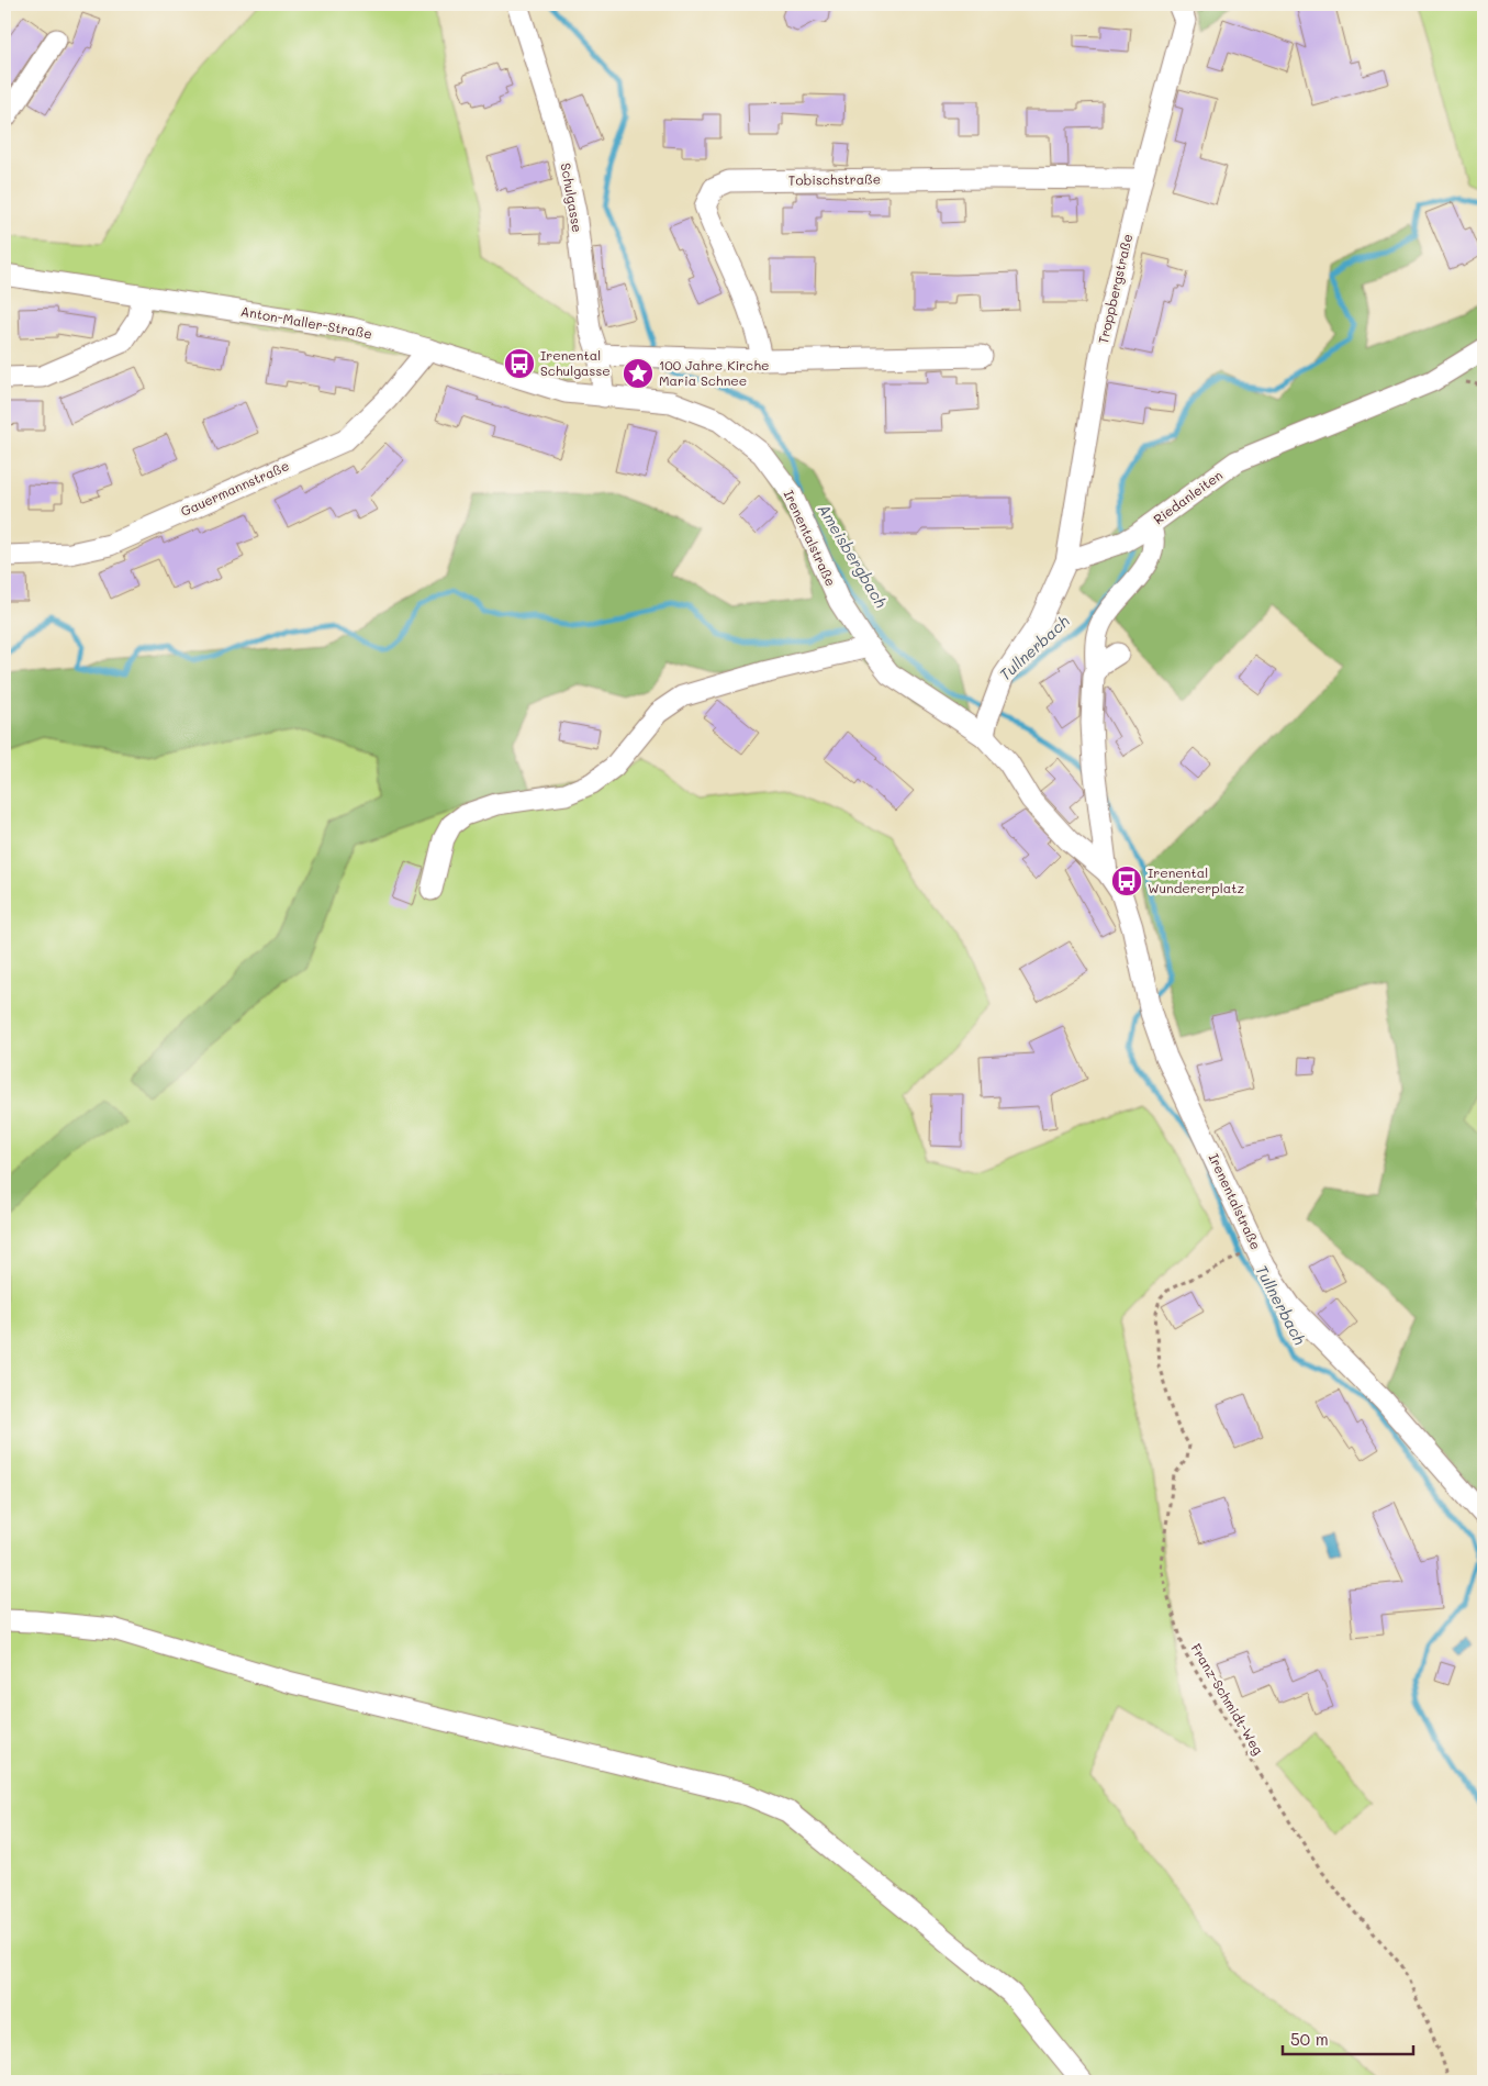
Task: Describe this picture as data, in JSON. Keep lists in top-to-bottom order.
{
  "streets": {
    "street": [
      "Tobischstraße",
      "Schulgasse",
      "Troppbergstraße",
      "Anton-Maller-Straße",
      "Gauermannstraße",
      "Riedanleiten",
      "Irenentalstraße"
    ],
    "path": ["Franz-Schmidt-Weg"]
  },
  "crossings": [
    ["Tobischstraße", "Troppbergstraße"],
    ["Schulgasse", "Anton-Maller-Straße"],
    ["Schulgasse", "Irenentalstraße"],
    ["Troppbergstraße", "Riedanleiten"],
    ["Anton-Maller-Straße", "Gauermannstraße"],
    ["Anton-Maller-Straße", "Irenentalstraße"]
  ],
  "water": ["Ameisbergbach", "Tullnerbach"],
  "places": {
    "bus stop": ["Irenental Schulgasse", "Irenental Wundererplatz"],
    "place": ["100 Jahre Kirche Maria Schnee"]
  },
  "scale_bar": "50 m"
}
